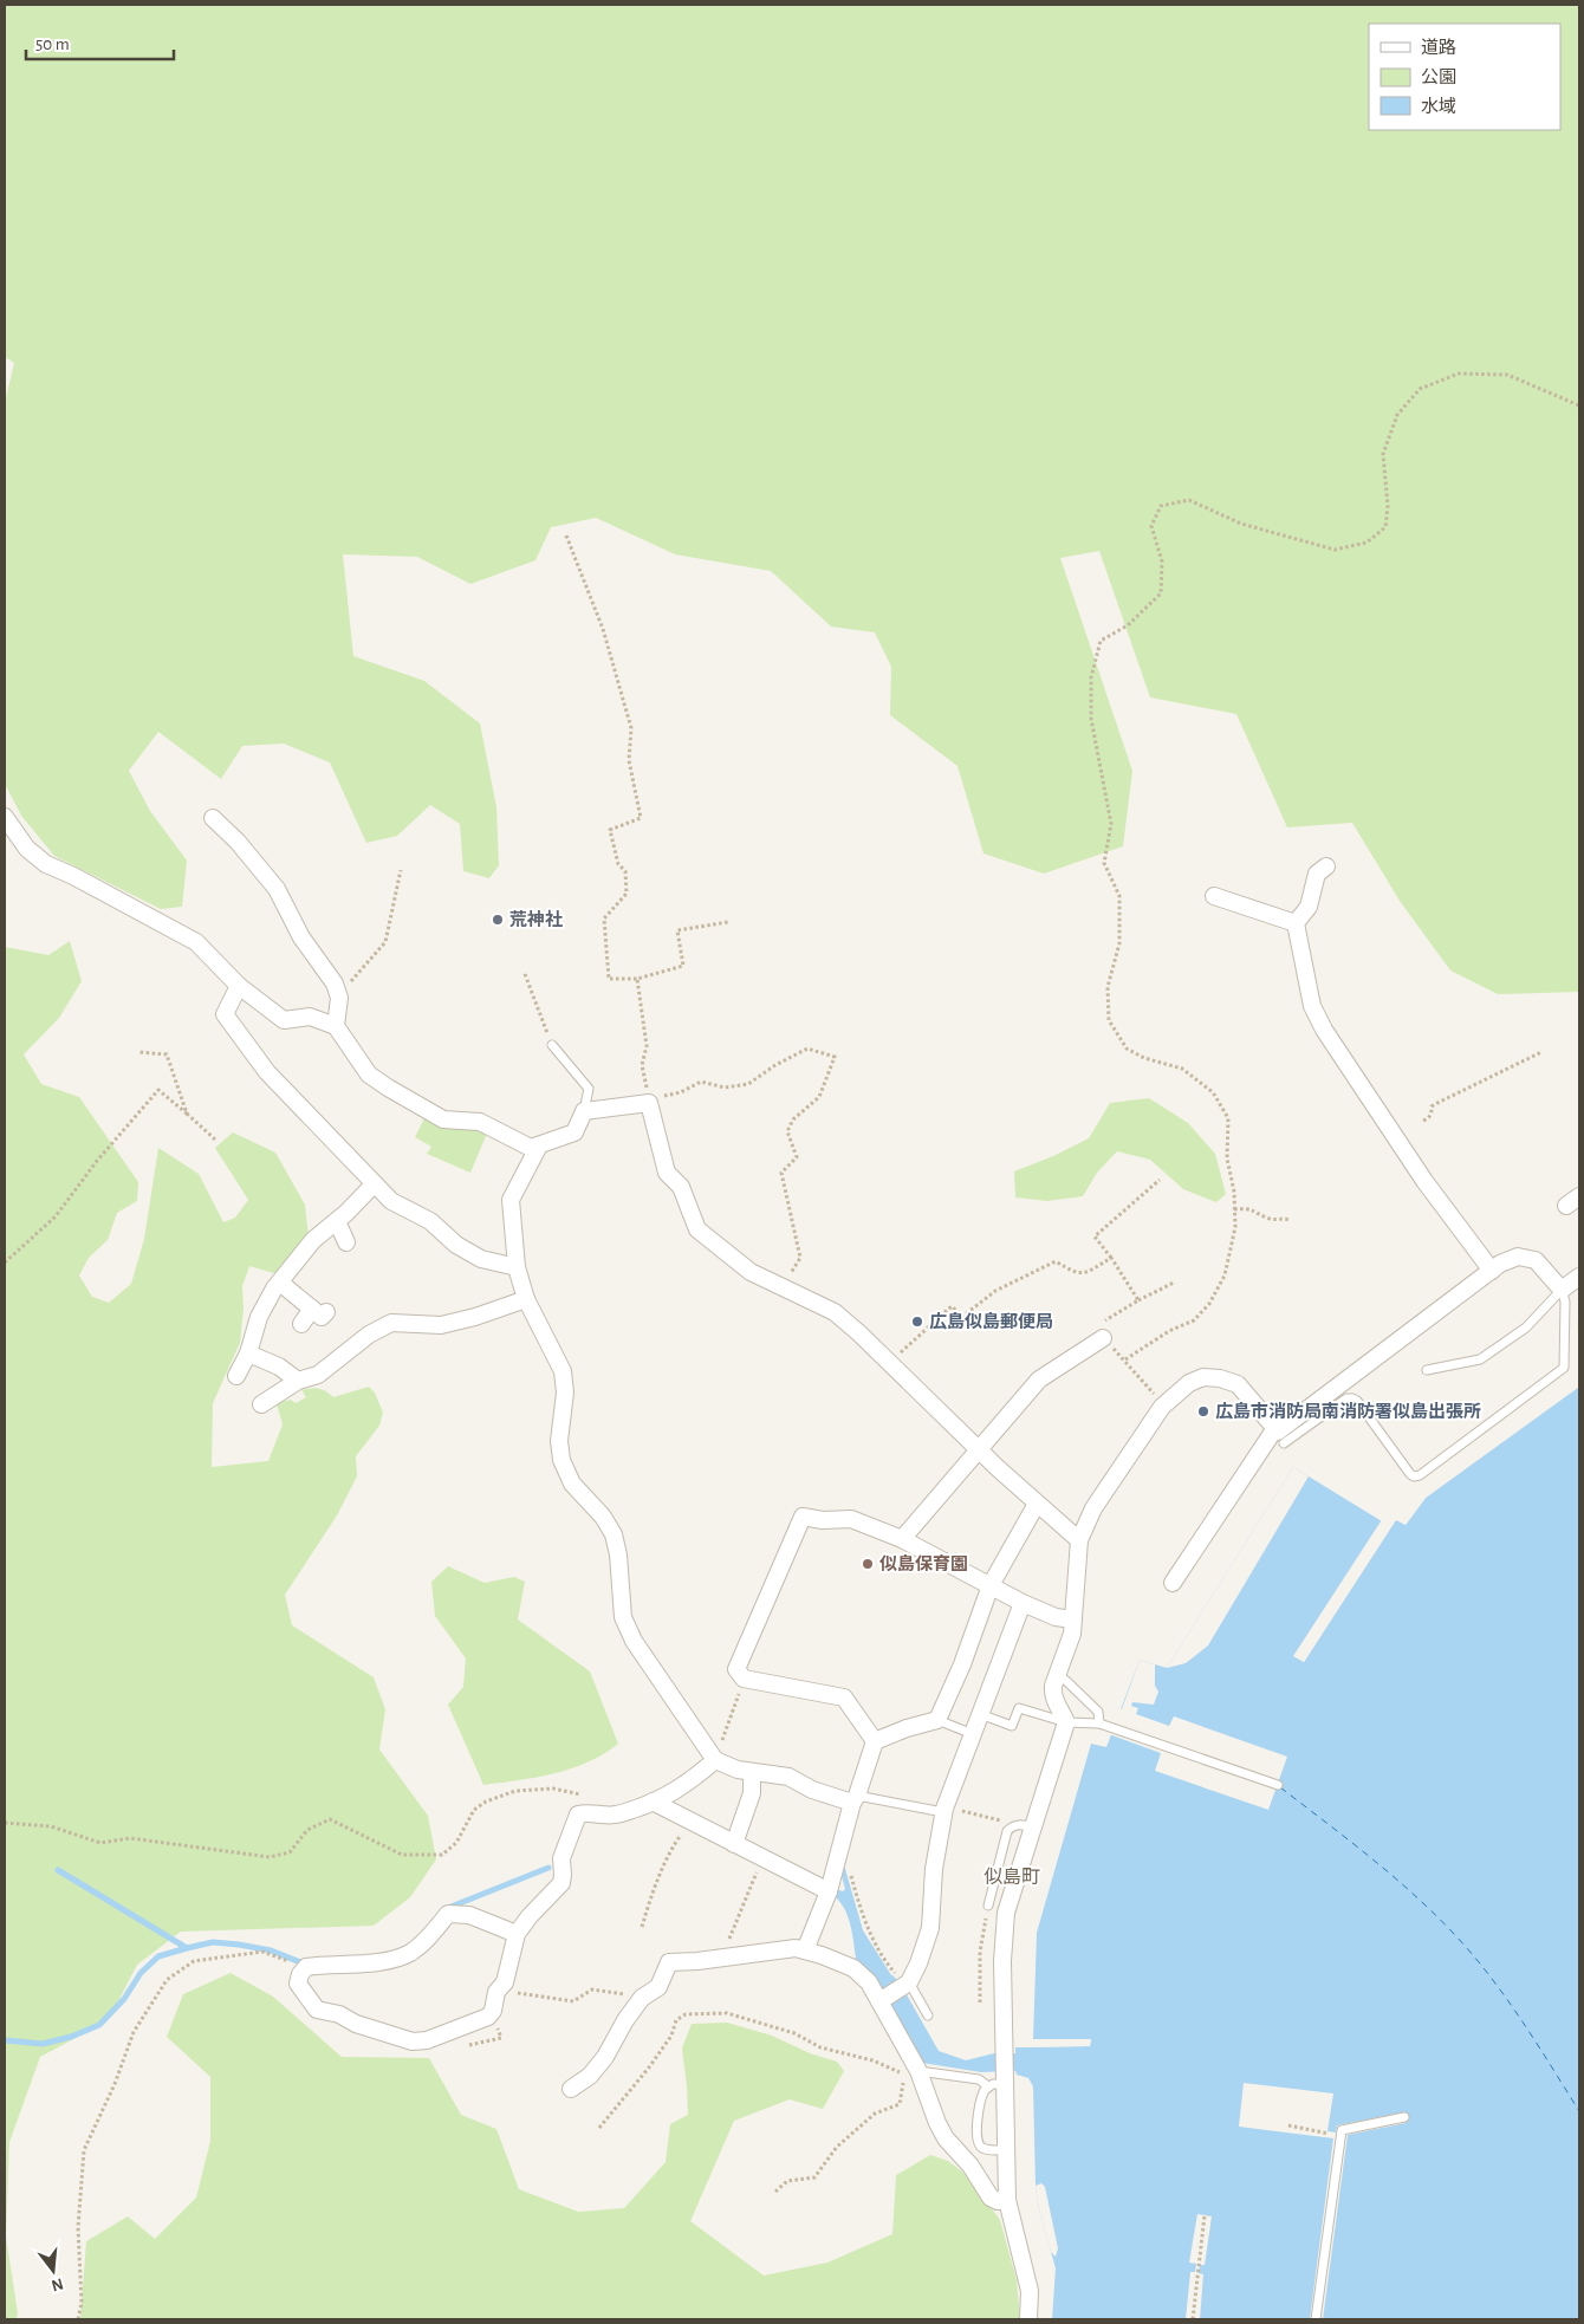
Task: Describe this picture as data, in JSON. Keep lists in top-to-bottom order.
{
  "districts": ["似島町"],
  "places": [
    "荒神社",
    "広島似島郵便局",
    "広島市消防局南消防署似島出張所",
    "似島保育園"
  ],
  "legend": ["道路", "公園", "水域"],
  "scale_bar": "50 m",
  "north": "bottom"
}
